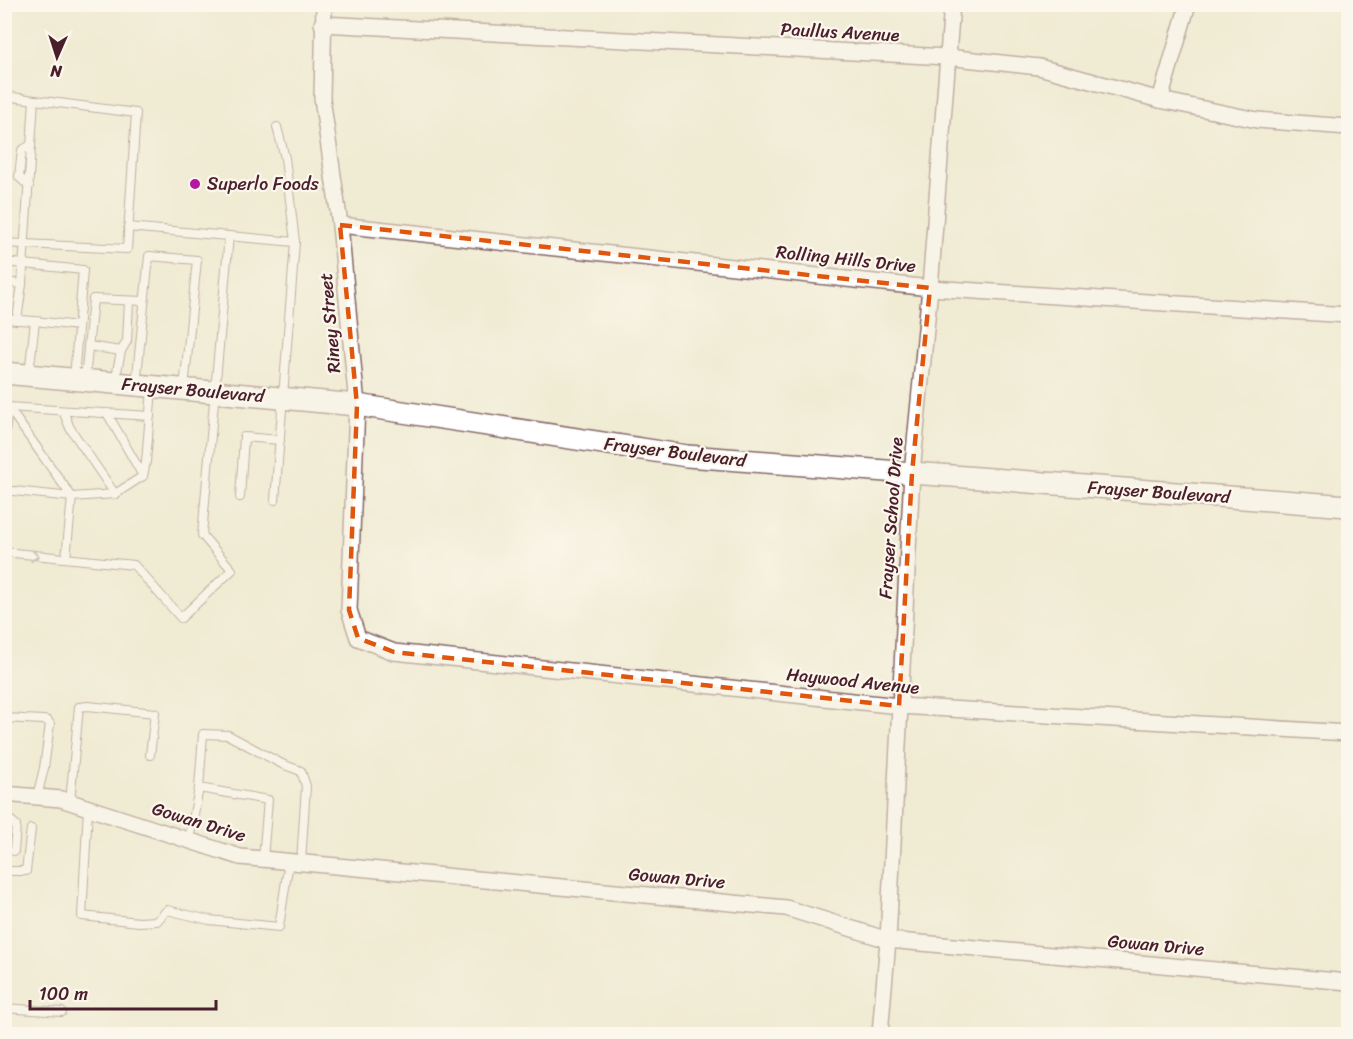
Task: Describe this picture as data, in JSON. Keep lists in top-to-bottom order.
{
  "streets": {
    "main road": ["Frayser Boulevard"],
    "street": [
      "Paullus Avenue",
      "Rolling Hills Drive",
      "Riney Street",
      "Frayser School Drive",
      "Haywood Avenue",
      "Gowan Drive"
    ]
  },
  "crossings": [
    ["Paullus Avenue", "Riney Street"],
    ["Paullus Avenue", "Frayser School Drive"],
    ["Rolling Hills Drive", "Riney Street"],
    ["Rolling Hills Drive", "Frayser School Drive"],
    ["Riney Street", "Frayser Boulevard"],
    ["Riney Street", "Haywood Avenue"],
    ["Frayser Boulevard", "Frayser School Drive"],
    ["Frayser School Drive", "Haywood Avenue"],
    ["Frayser School Drive", "Gowan Drive"]
  ],
  "places": ["Superlo Foods"],
  "scale_bar": "100 m",
  "north": "bottom"
}
